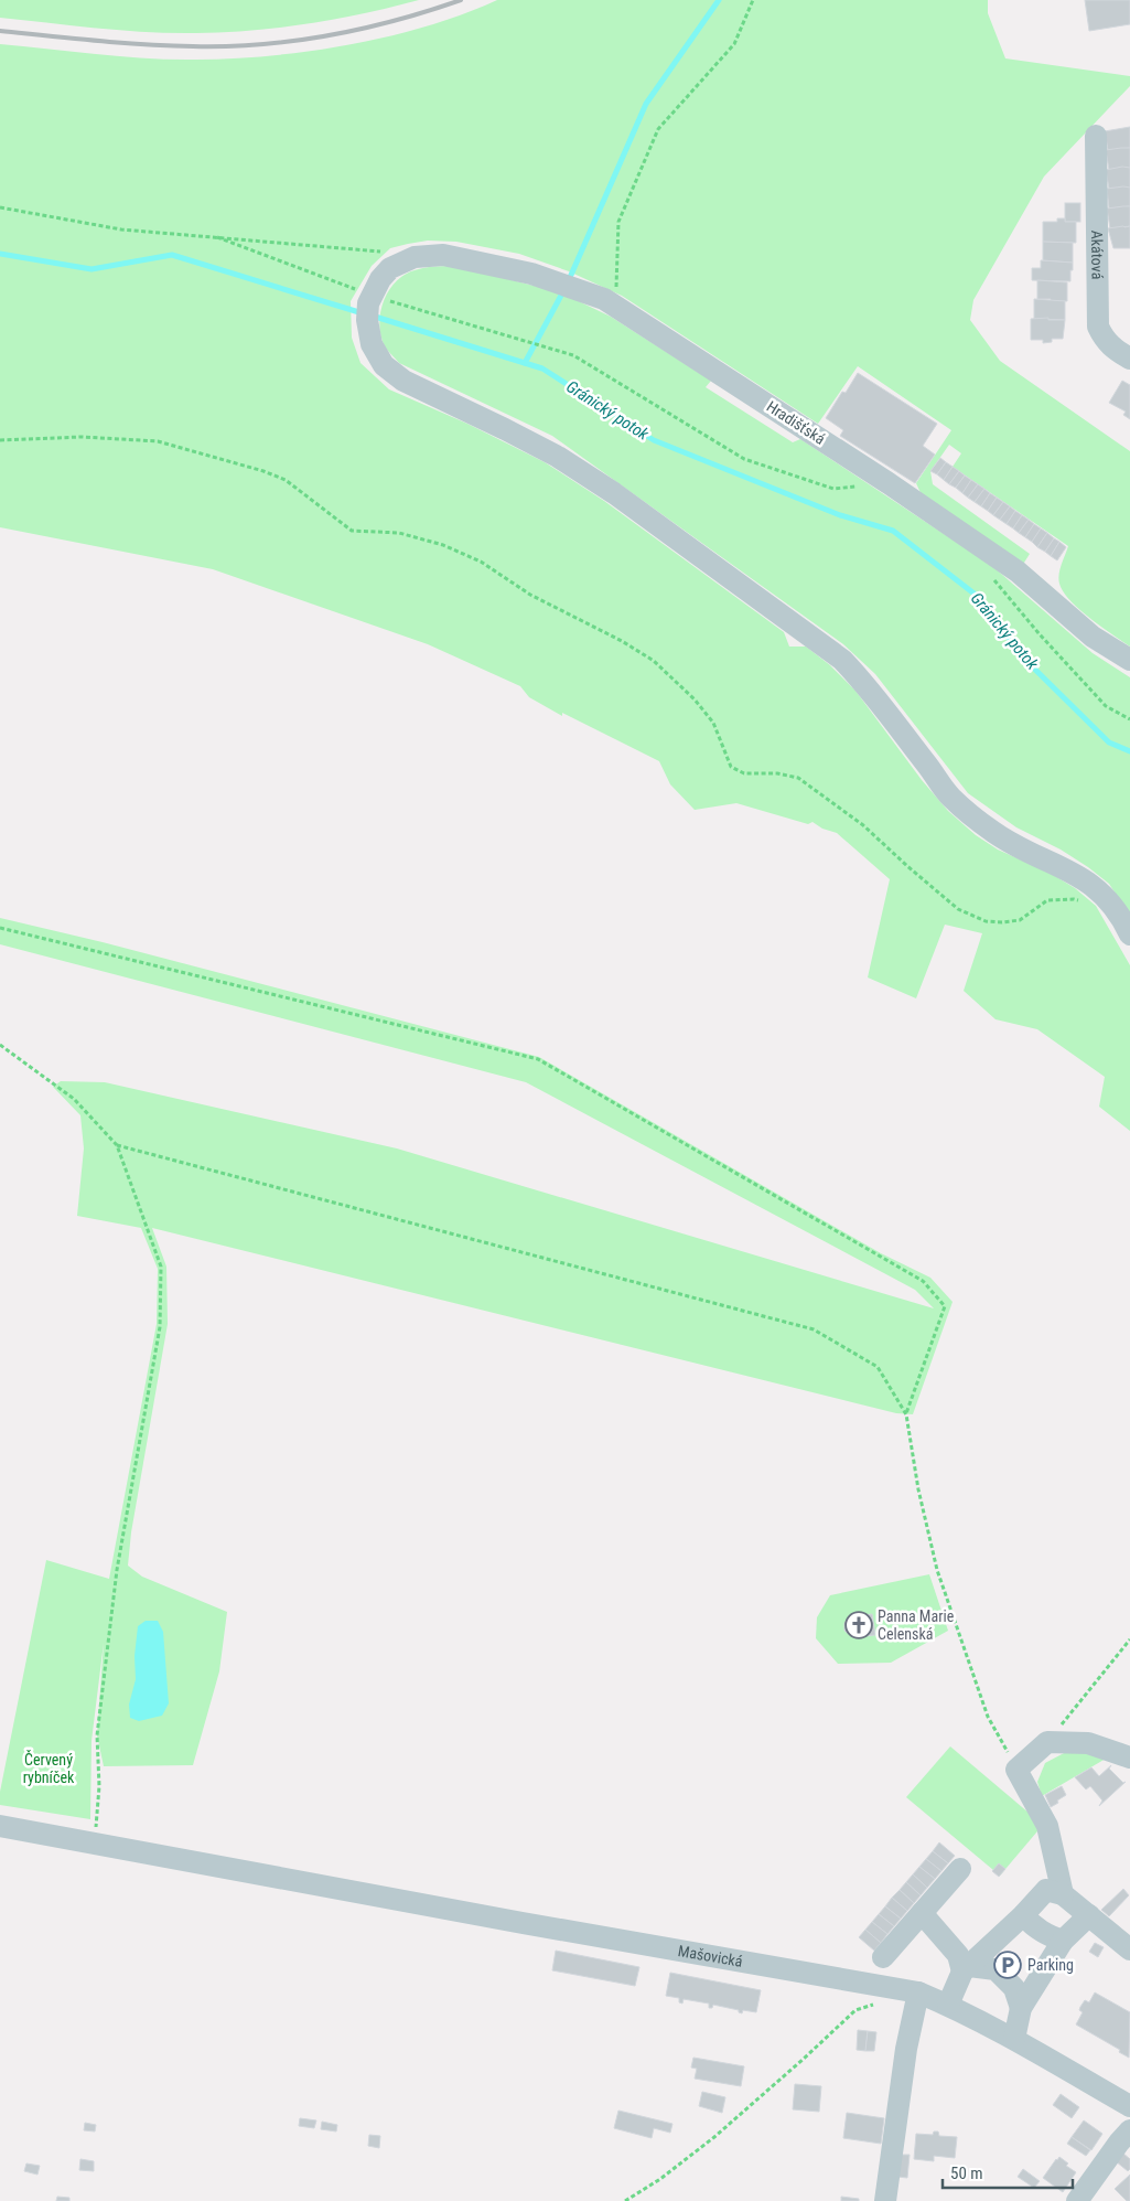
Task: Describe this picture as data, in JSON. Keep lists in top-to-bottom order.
{
  "streets": {
    "street": ["Akátová", "Hradišťská", "Mašovická"]
  },
  "water": ["Gránický potok"],
  "parks": ["Červený rybníček"],
  "places": {
    "church": ["Panna Marie Celenská"],
    "parking": ["Parking"]
  },
  "scale_bar": "50 m"
}
